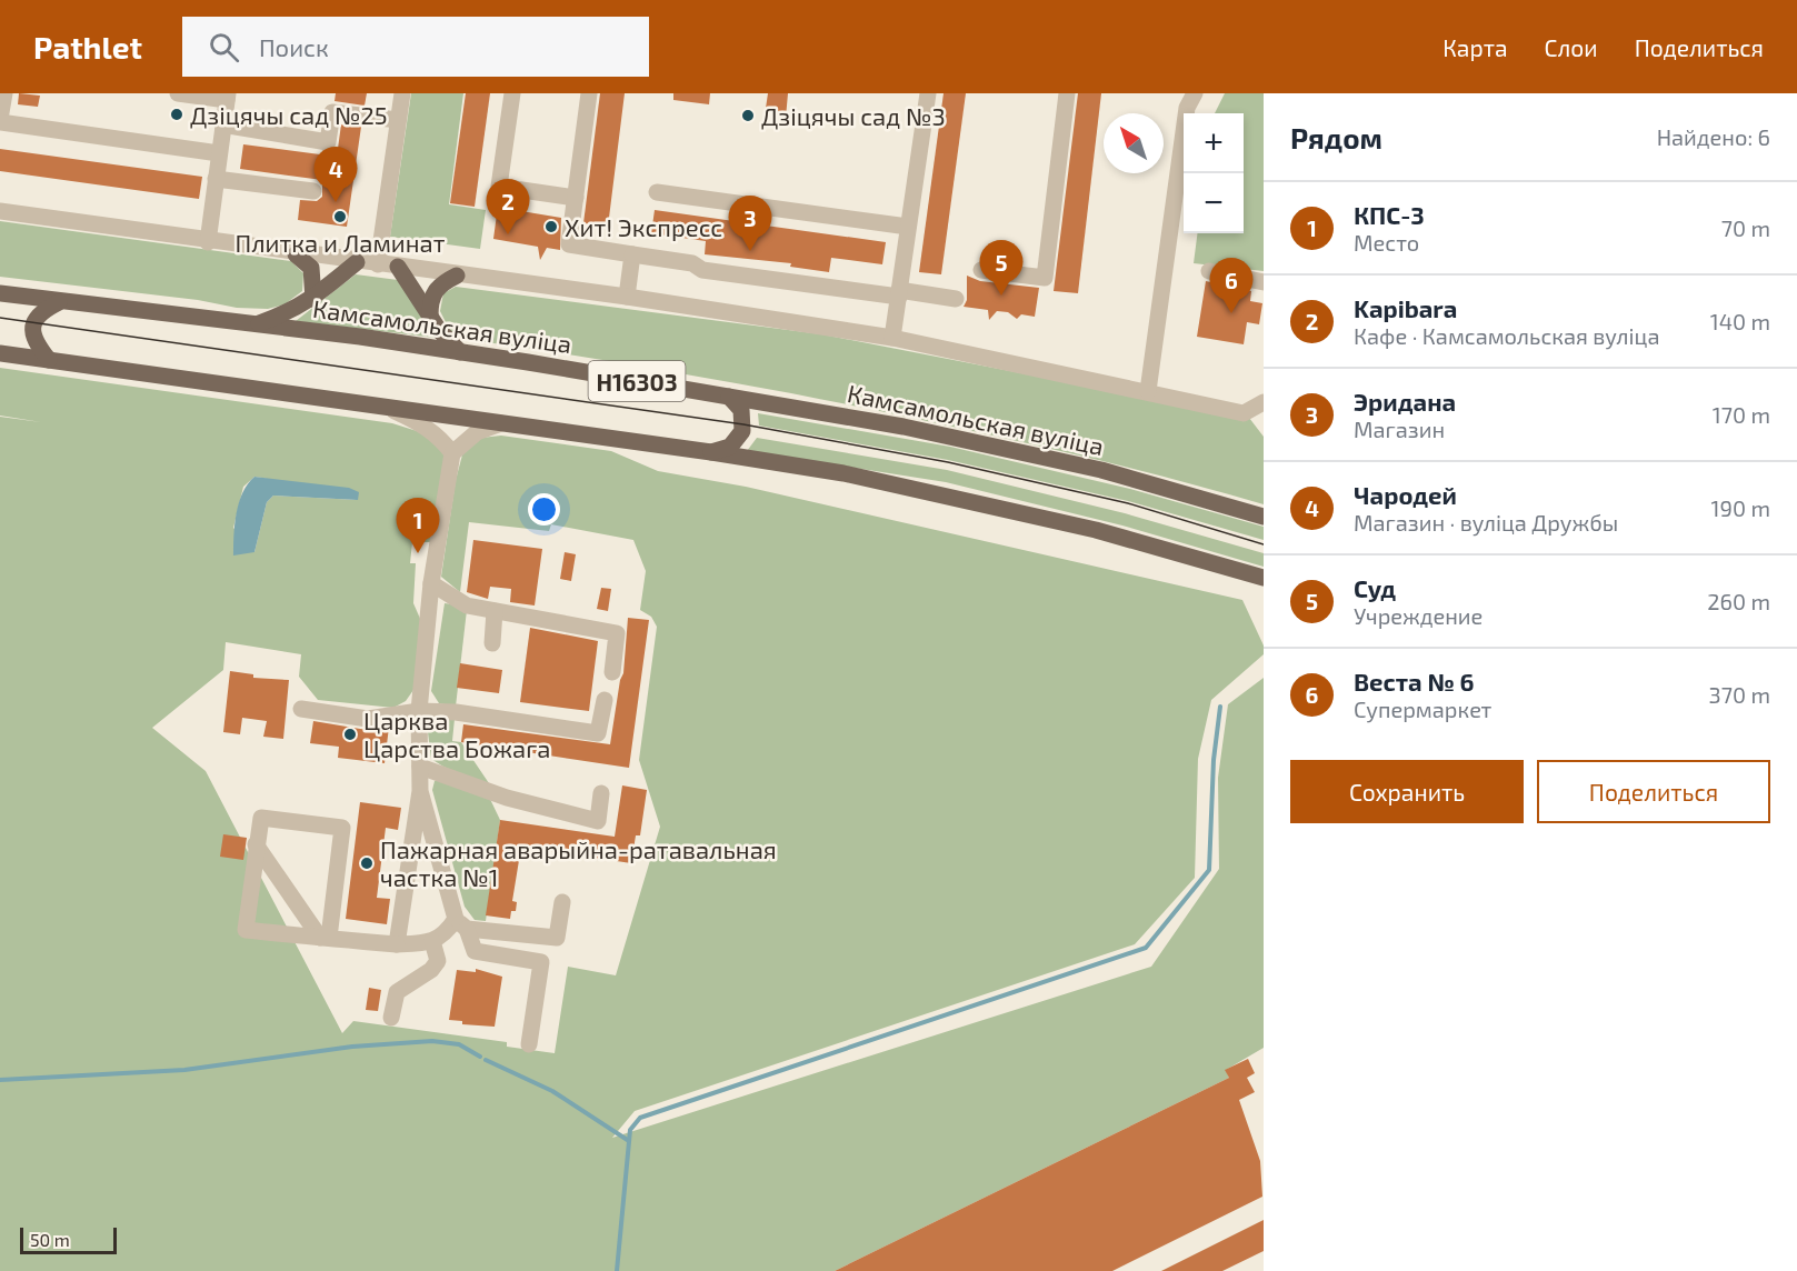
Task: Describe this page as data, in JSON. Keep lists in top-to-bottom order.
{
  "streets": {
    "main road": ["Камсамольская вуліца", "Н16303"]
  },
  "places": [
    "Дзіцячы сад №25",
    "Дзіцячы сад №3",
    "Плитка и Ламинат",
    "Хит! Экспресс",
    "Царква Царства Божага",
    "Пажарная аварыйна-ратавальная частка №1"
  ],
  "scale_bar": "50 m",
  "north": "top left",
  "page": {
    "header": "Pathlet",
    "search": "Поиск",
    "nav": ["Карта", "Слои", "Поделиться"],
    "heading": ["Рядом", "Найдено: 6"],
    "map_buttons": ["+", "−"],
    "pins": [
      "4",
      "2",
      "3",
      "5",
      "6",
      "1"
    ],
    "list": [
      {
        "mark": "1",
        "name": "КПС-3",
        "note": "Место",
        "value": "70 m"
      },
      {
        "mark": "2",
        "name": "Kapibara",
        "note": "Кафе · Камсамольская вуліца",
        "value": "140 m"
      },
      {
        "mark": "3",
        "name": "Эридана",
        "note": "Магазин",
        "value": "170 m"
      },
      {
        "mark": "4",
        "name": "Чародей",
        "note": "Магазин · вуліца Дружбы",
        "value": "190 m"
      },
      {
        "mark": "5",
        "name": "Суд",
        "note": "Учреждение",
        "value": "260 m"
      },
      {
        "mark": "6",
        "name": "Веста № 6",
        "note": "Супермаркет",
        "value": "370 m"
      }
    ],
    "buttons": ["Сохранить", "Поделиться"],
    "scale": "50 m"
  }
}
